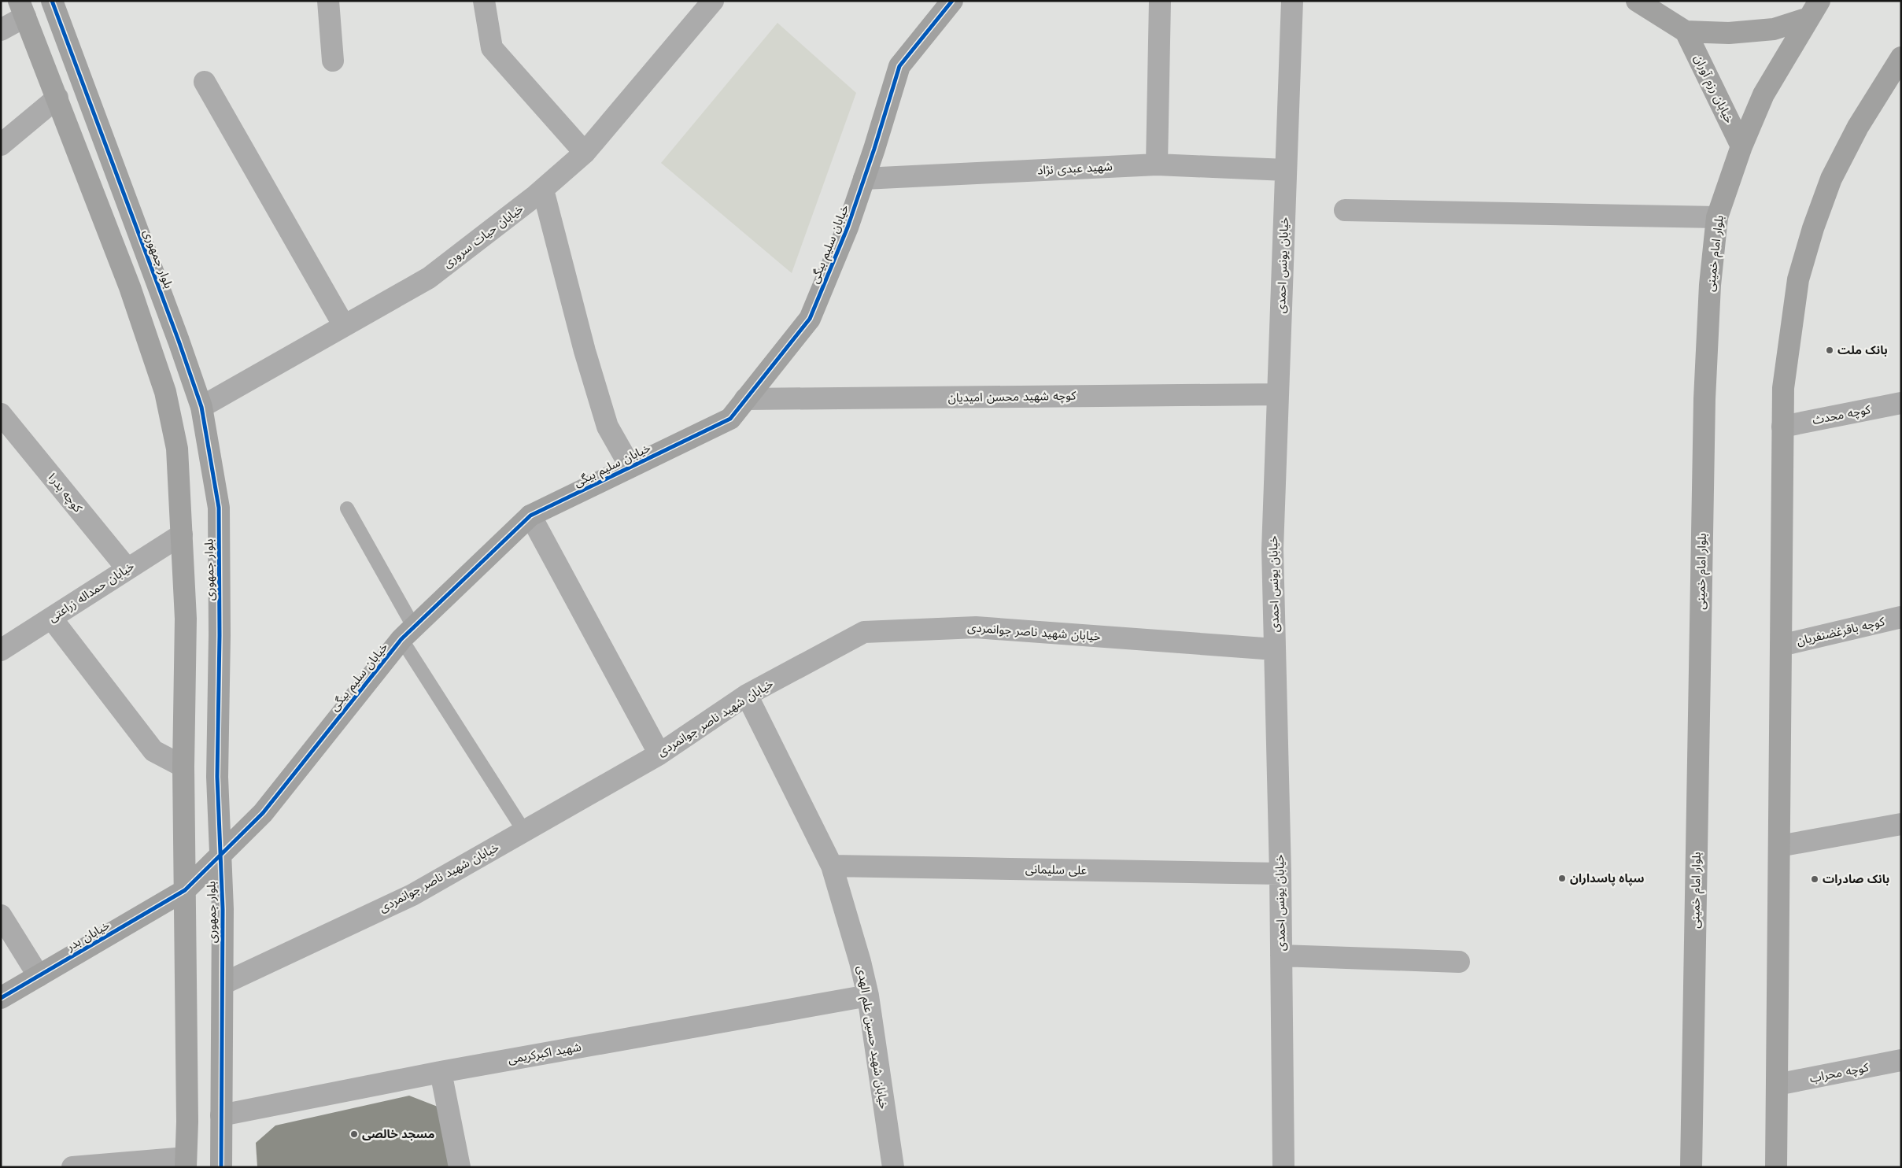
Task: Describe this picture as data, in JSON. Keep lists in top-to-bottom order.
{
  "streets": {
    "street": [
      "خیابان رزم آوران",
      "شهید عبدی نژاد",
      "خیابان حیات سروری",
      "خیابان سلیم بیگی",
      "بلوار امام خمینی",
      "بلوار جمهوری",
      "خیابان یونس احمدی",
      "کوچه شهید محسن امیدیان",
      "کوچه محدث",
      "کوچه بدر۱",
      "خیابان حمداله زراعتی",
      "کوچه باقرغضنفریان",
      "خیابان شهید ناصر جوانمردی",
      "علی سلیمانی",
      "خیابان بدر",
      "خیابان شهید حسین علم الهدی",
      "شهید اکبرکریمی",
      "کوچه محراب"
    ]
  },
  "crossings": [
    ["خیابان رزم آوران", "بلوار امام خمینی"],
    ["شهید عبدی نژاد", "خیابان سلیم بیگی"],
    ["شهید عبدی نژاد", "خیابان یونس احمدی"],
    ["خیابان حیات سروری", "بلوار جمهوری"],
    ["خیابان سلیم بیگی", "بلوار جمهوری"],
    ["خیابان سلیم بیگی", "کوچه شهید محسن امیدیان"],
    ["خیابان سلیم بیگی", "خیابان بدر"],
    ["بلوار جمهوری", "خیابان شهید ناصر جوانمردی"],
    ["بلوار جمهوری", "شهید اکبرکریمی"],
    ["خیابان یونس احمدی", "کوچه شهید محسن امیدیان"],
    ["خیابان یونس احمدی", "خیابان شهید ناصر جوانمردی"],
    ["خیابان یونس احمدی", "علی سلیمانی"],
    ["کوچه بدر۱", "خیابان حمداله زراعتی"],
    ["خیابان شهید ناصر جوانمردی", "خیابان شهید حسین علم الهدی"],
    ["علی سلیمانی", "خیابان شهید حسین علم الهدی"],
    ["خیابان شهید حسین علم الهدی", "شهید اکبرکریمی"]
  ],
  "places": [
    "بانک ملت",
    "سپاه پاسداران",
    "بانک صادرات",
    "مسجد خالصی"
  ]
}
